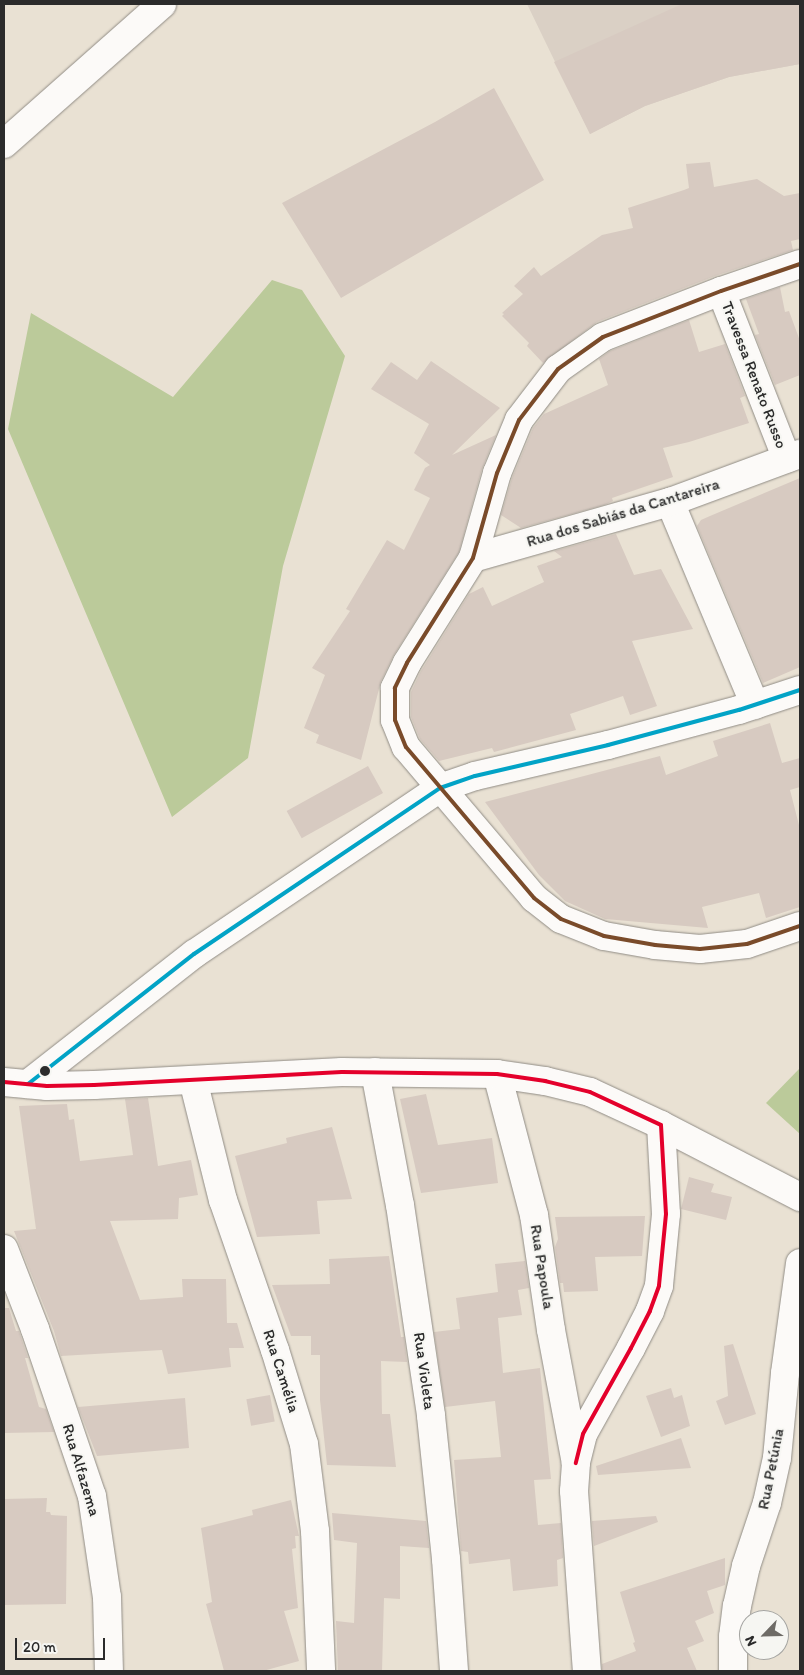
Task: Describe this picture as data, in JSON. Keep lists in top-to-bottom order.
{
  "streets": {
    "street": [
      "Travessa Renato Russo",
      "Rua dos Sabiás da Cantareira",
      "Rua Papoula",
      "Rua Camélia",
      "Rua Violeta",
      "Rua Petúnia",
      "Rua Alfazema"
    ]
  },
  "crossings": [
    ["Travessa Renato Russo", "Rua dos Sabiás da Cantareira"]
  ],
  "scale_bar": "20 m",
  "north": "bottom left"
}
